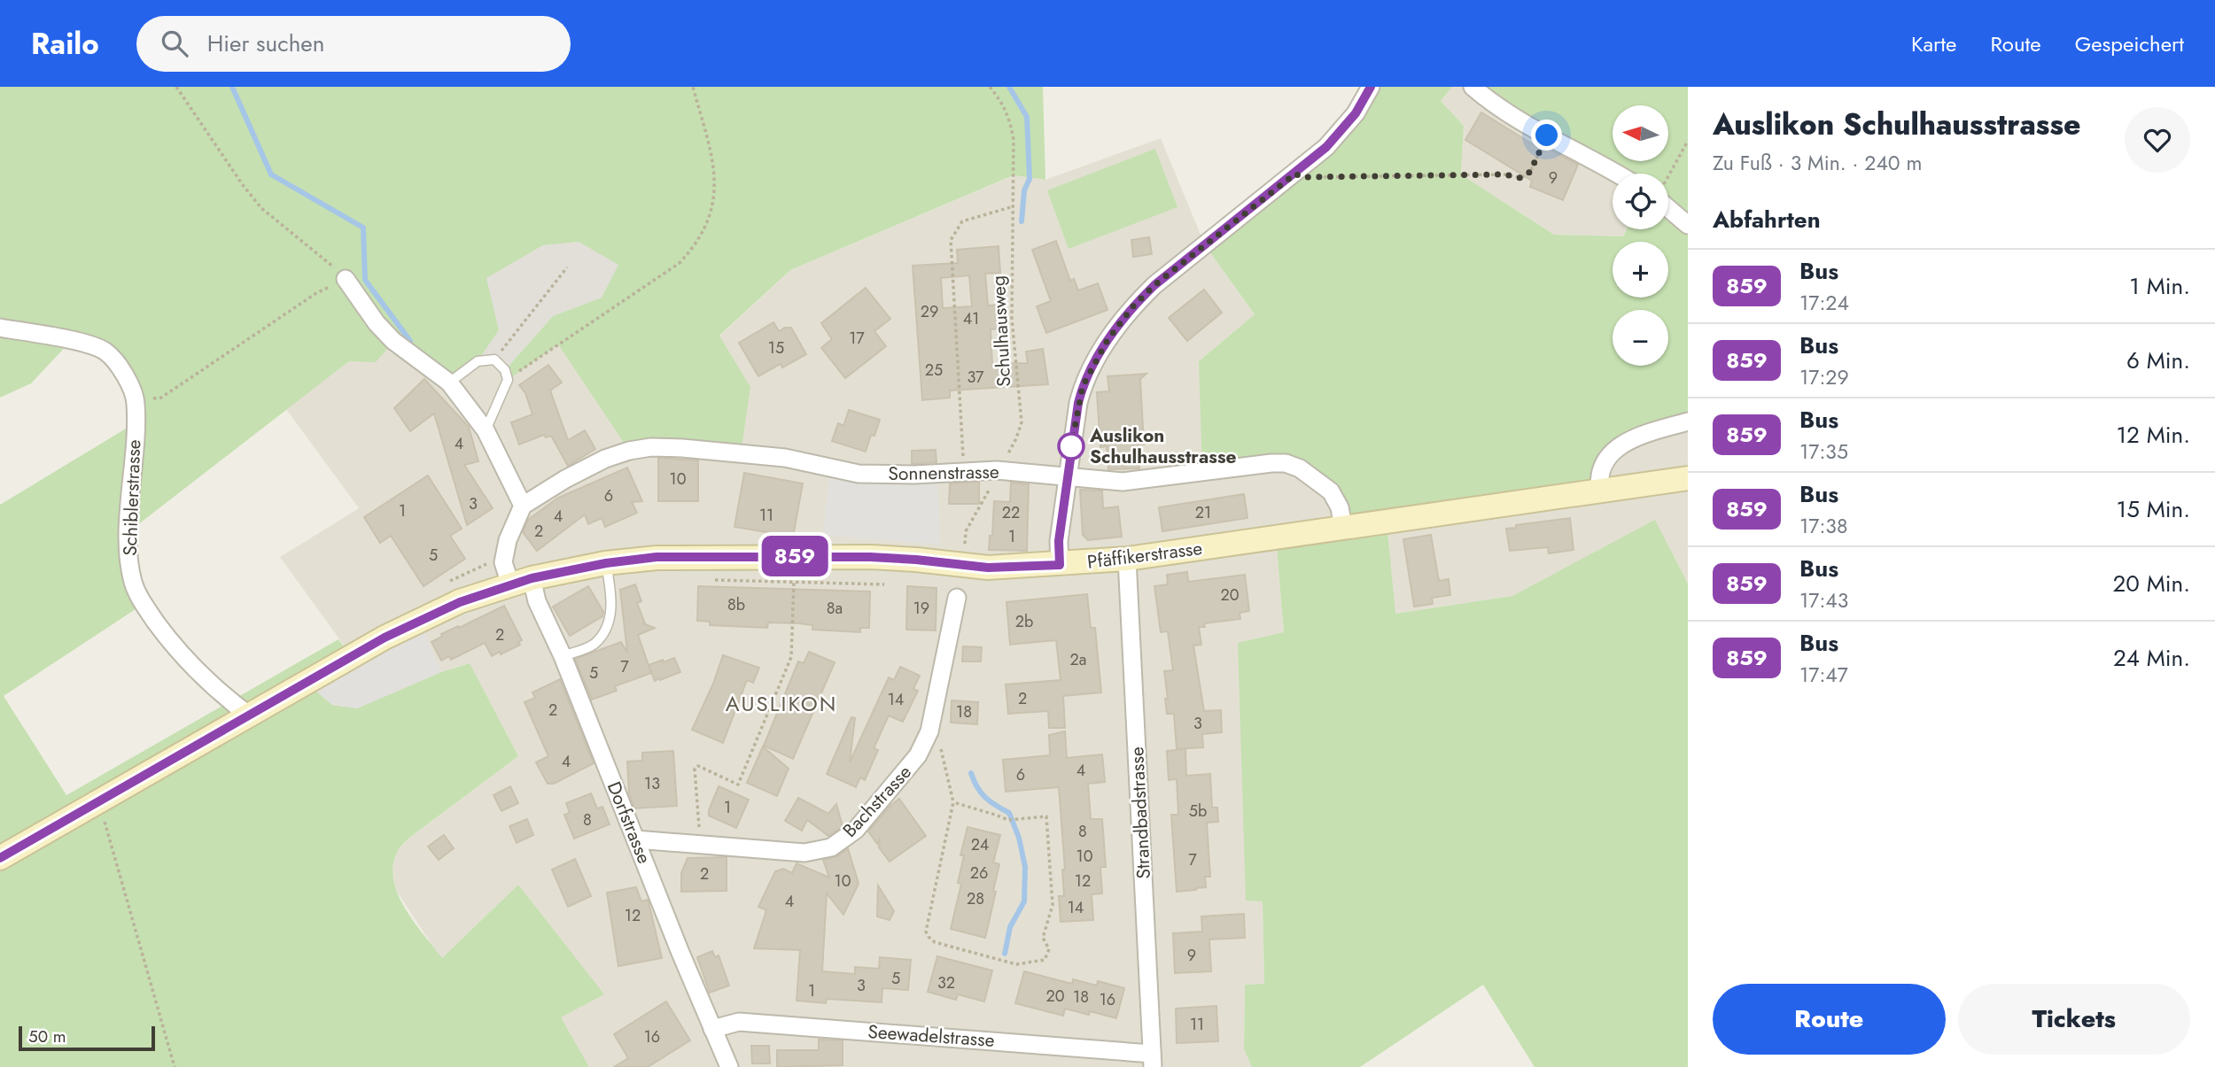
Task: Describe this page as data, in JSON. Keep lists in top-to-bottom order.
{
  "streets": {
    "main road": ["Pfäffikerstrasse"],
    "street": [
      "Sonnenstrasse",
      "Schiblerstrasse",
      "Bachstrasse",
      "Strandbadstrasse",
      "Dorfstrasse",
      "Seewadelstrasse"
    ],
    "path": ["Schulhausweg"]
  },
  "crossings": [
    ["Schulhausweg", "Sonnenstrasse"],
    ["Schulhausweg", "Pfäffikerstrasse"],
    ["Sonnenstrasse", "Pfäffikerstrasse"],
    ["Sonnenstrasse", "Dorfstrasse"],
    ["Schiblerstrasse", "Pfäffikerstrasse"],
    ["Pfäffikerstrasse", "Strandbadstrasse"],
    ["Pfäffikerstrasse", "Dorfstrasse"],
    ["Bachstrasse", "Dorfstrasse"],
    ["Strandbadstrasse", "Seewadelstrasse"],
    ["Dorfstrasse", "Seewadelstrasse"]
  ],
  "districts": ["AUSLIKON"],
  "places": ["Auslikon Schulhausstrasse"],
  "lines": ["bus line 859"],
  "house_numbers": [
    "9",
    "29",
    "41",
    "17",
    "15",
    "25",
    "37",
    "4",
    "10",
    "6",
    "3",
    "1",
    "22",
    "21",
    "11",
    "4",
    "2",
    "1",
    "5",
    "20",
    "8b",
    "8a",
    "19",
    "2b",
    "2",
    "2a",
    "7",
    "5",
    "2",
    "14",
    "2",
    "18",
    "3",
    "4",
    "4",
    "6",
    "13",
    "1",
    "5b",
    "8",
    "8",
    "24",
    "10",
    "7",
    "26",
    "2",
    "10",
    "12",
    "28",
    "4",
    "14",
    "12",
    "9",
    "5",
    "32",
    "3",
    "1",
    "20",
    "18",
    "16",
    "11",
    "16"
  ],
  "scale_bar": "50 m",
  "north": "left",
  "page": {
    "header": "Railo",
    "search": "Hier suchen",
    "nav": ["Karte", "Route", "Gespeichert"],
    "on_map": "859",
    "heading": [
      ["Auslikon Schulhausstrasse", "Zu Fuß · 3 Min. · 240 m"],
      "Abfahrten"
    ],
    "map_buttons": ["+", "−"],
    "list": [
      {
        "mark": "859",
        "name": "Bus",
        "note": "17:24",
        "value": "1 Min."
      },
      {
        "mark": "859",
        "name": "Bus",
        "note": "17:29",
        "value": "6 Min."
      },
      {
        "mark": "859",
        "name": "Bus",
        "note": "17:35",
        "value": "12 Min."
      },
      {
        "mark": "859",
        "name": "Bus",
        "note": "17:38",
        "value": "15 Min."
      },
      {
        "mark": "859",
        "name": "Bus",
        "note": "17:43",
        "value": "20 Min."
      },
      {
        "mark": "859",
        "name": "Bus",
        "note": "17:47",
        "value": "24 Min."
      }
    ],
    "buttons": ["Route", "Tickets"],
    "scale": "50 m"
  }
}
